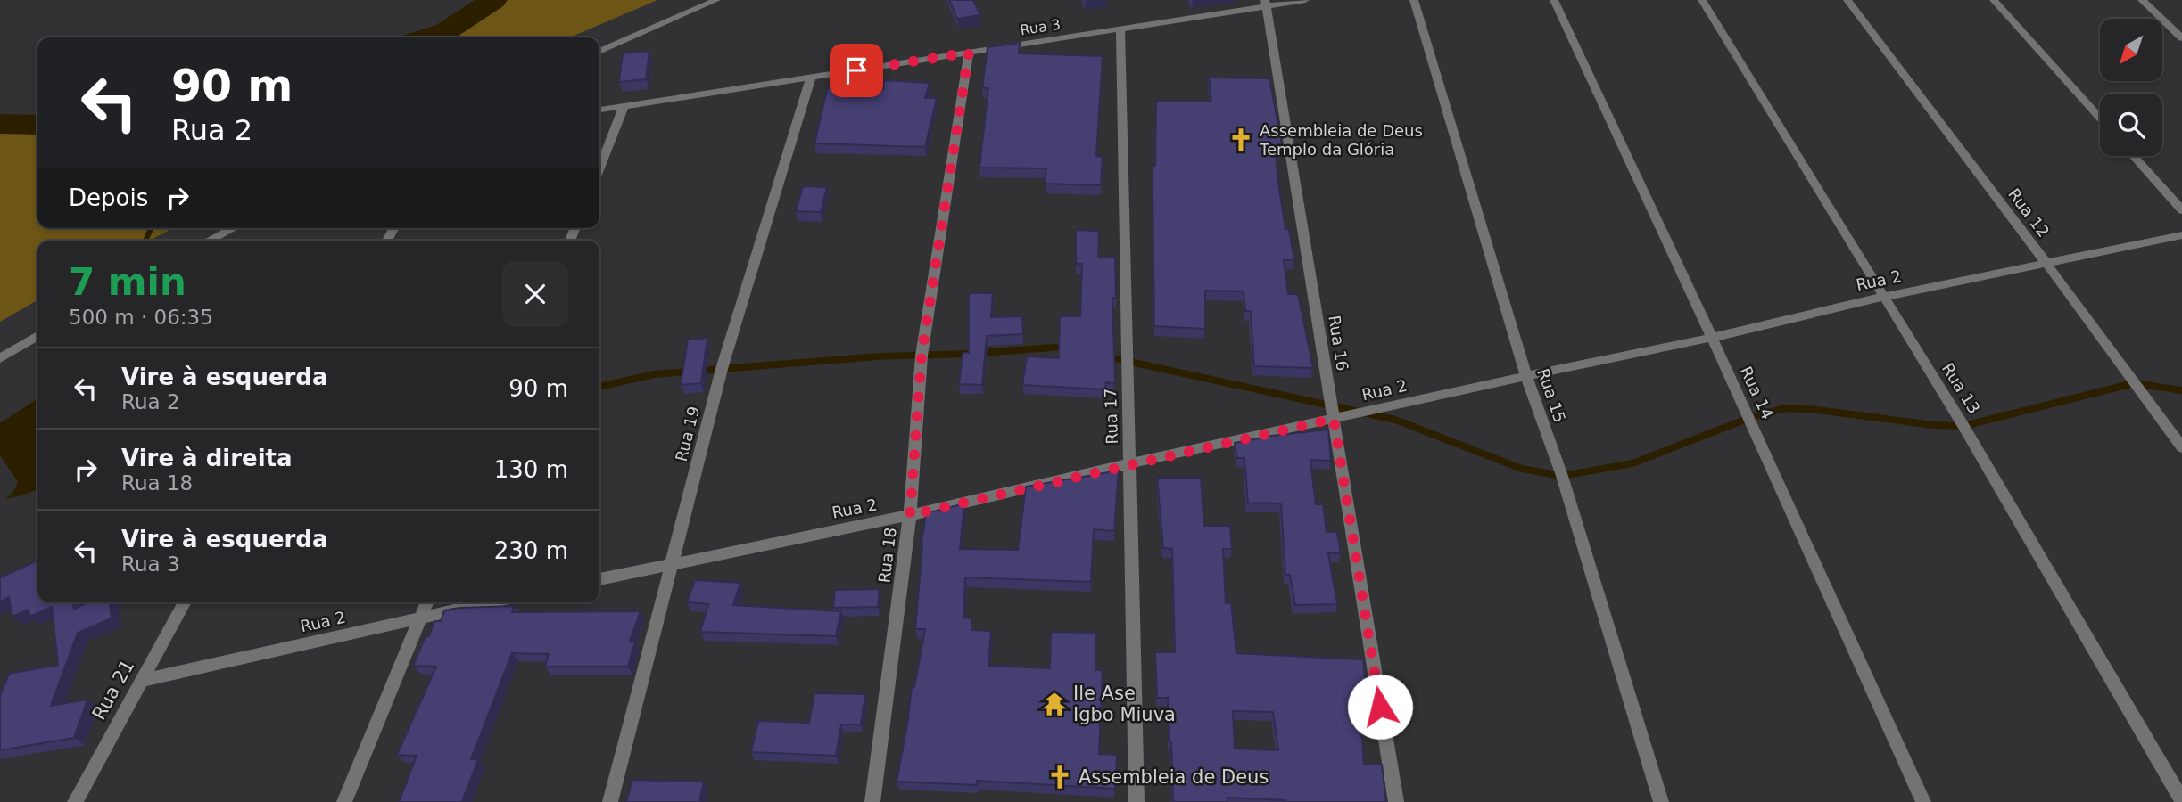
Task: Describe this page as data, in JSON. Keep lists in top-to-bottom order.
{
  "streets": {
    "street": [
      "Rua 3",
      "Rua 12",
      "Rua 2",
      "Rua 16",
      "Rua 13",
      "Rua 14",
      "Rua 15",
      "Rua 17",
      "Rua 19",
      "Rua 18",
      "Rua 21"
    ]
  },
  "crossings": [
    ["Rua 3", "Rua 16"],
    ["Rua 3", "Rua 17"],
    ["Rua 3", "Rua 19"],
    ["Rua 3", "Rua 18"],
    ["Rua 12", "Rua 2"],
    ["Rua 2", "Rua 16"],
    ["Rua 2", "Rua 13"],
    ["Rua 2", "Rua 14"],
    ["Rua 2", "Rua 15"],
    ["Rua 2", "Rua 17"],
    ["Rua 2", "Rua 19"],
    ["Rua 2", "Rua 18"],
    ["Rua 2", "Rua 21"]
  ],
  "places": {
    "church": ["Assembleia de Deus Templo da Glória", "Assembleia de Deus"],
    "temple": ["Ile Ase Igbo Miuva"]
  },
  "north": "bottom left",
  "page": {
    "turn": ["90 m", "Rua 2"],
    "then": "Depois",
    "heading": ["7 min", "500 m · 06:35"],
    "list": [
      {
        "name": "Vire à esquerda",
        "note": "Rua 2",
        "value": "90 m"
      },
      {
        "name": "Vire à direita",
        "note": "Rua 18",
        "value": "130 m"
      },
      {
        "name": "Vire à esquerda",
        "note": "Rua 3",
        "value": "230 m"
      }
    ]
  }
}
